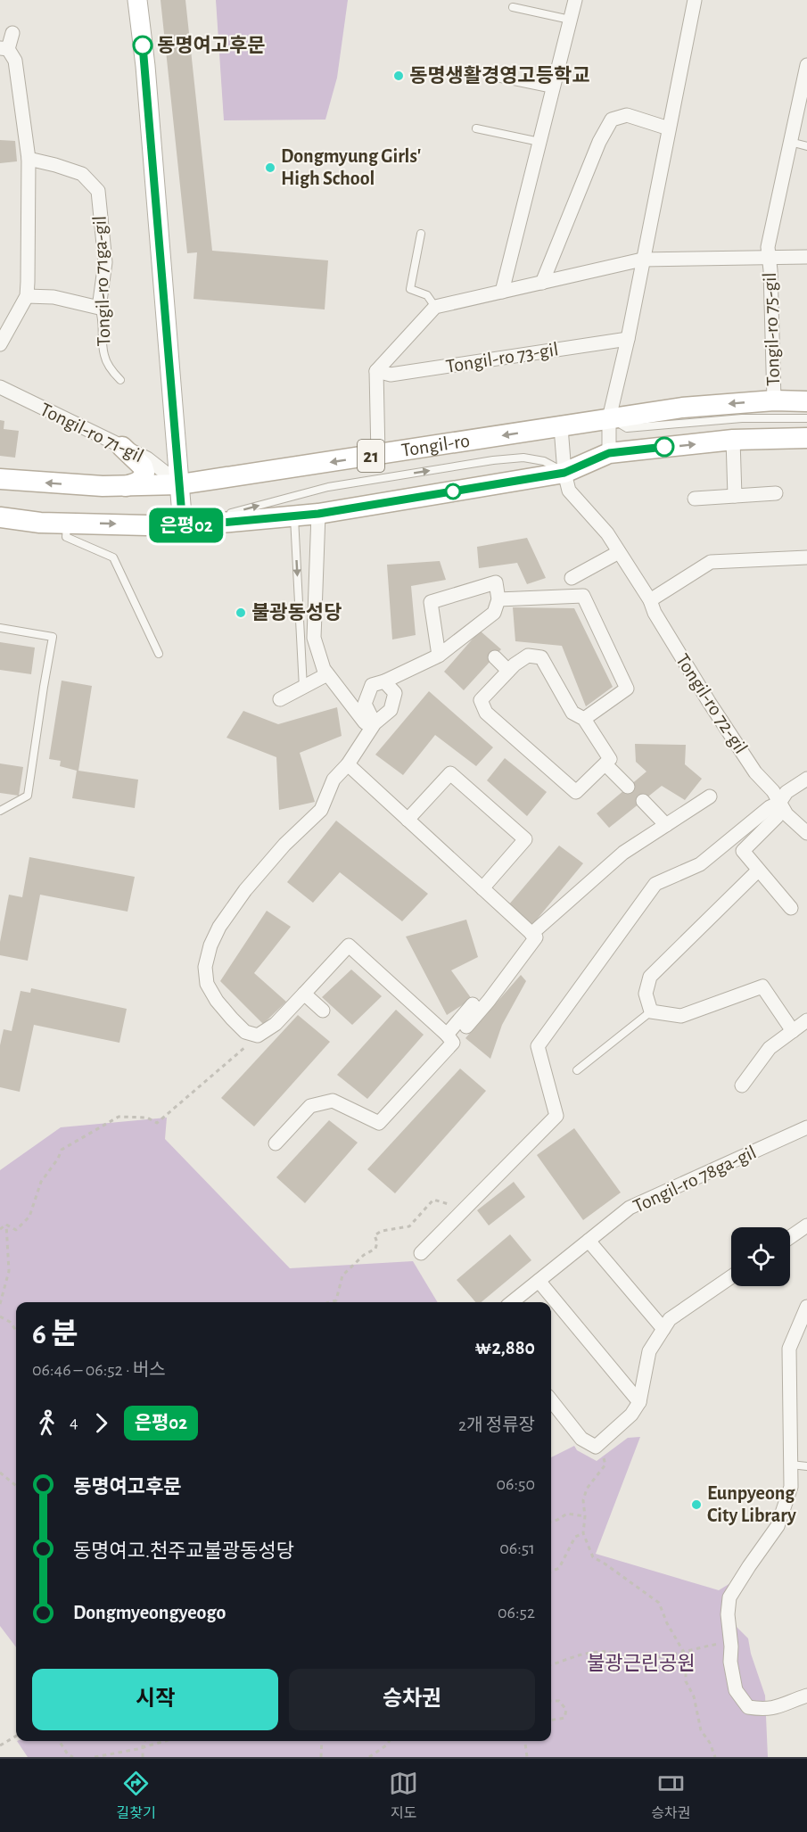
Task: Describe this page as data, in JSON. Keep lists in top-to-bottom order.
{
  "streets": {
    "main road": ["Tongil-ro", "21"],
    "street": [
      "Tongil-ro 71ga-gil",
      "Tongil-ro 75-gil",
      "Tongil-ro 73-gil",
      "Tongil-ro 71-gil",
      "Tongil-ro 72-gil",
      "Tongil-ro 78ga-gil"
    ]
  },
  "crossings": [
    ["Tongil-ro 75-gil", "Tongil-ro"],
    ["Tongil-ro 71-gil", "Tongil-ro"],
    ["Tongil-ro", "Tongil-ro 72-gil"]
  ],
  "parks": ["불광근린공원"],
  "places": [
    "동명여고후문",
    "동명생활경영고등학교",
    "Dongmyung Girls' High School",
    "불광동성당",
    "Eunpyeong City Library"
  ],
  "lines": ["bus line 은평02"],
  "page": {
    "on_map": "은평02",
    "heading": ["6 분", "06:46 – 06:52 · 버스", "₩2,880"],
    "legs": ["4", "은평02", "2개 정류장"],
    "list": [
      {
        "name": "동명여고후문",
        "value": "06:50"
      },
      {
        "name": "동명여고.천주교불광동성당",
        "value": "06:51"
      },
      {
        "name": "Dongmyeongyeogo",
        "value": "06:52"
      }
    ],
    "buttons": ["시작", "승차권"],
    "tabs": ["길찾기", "지도", "승차권"]
  }
}
